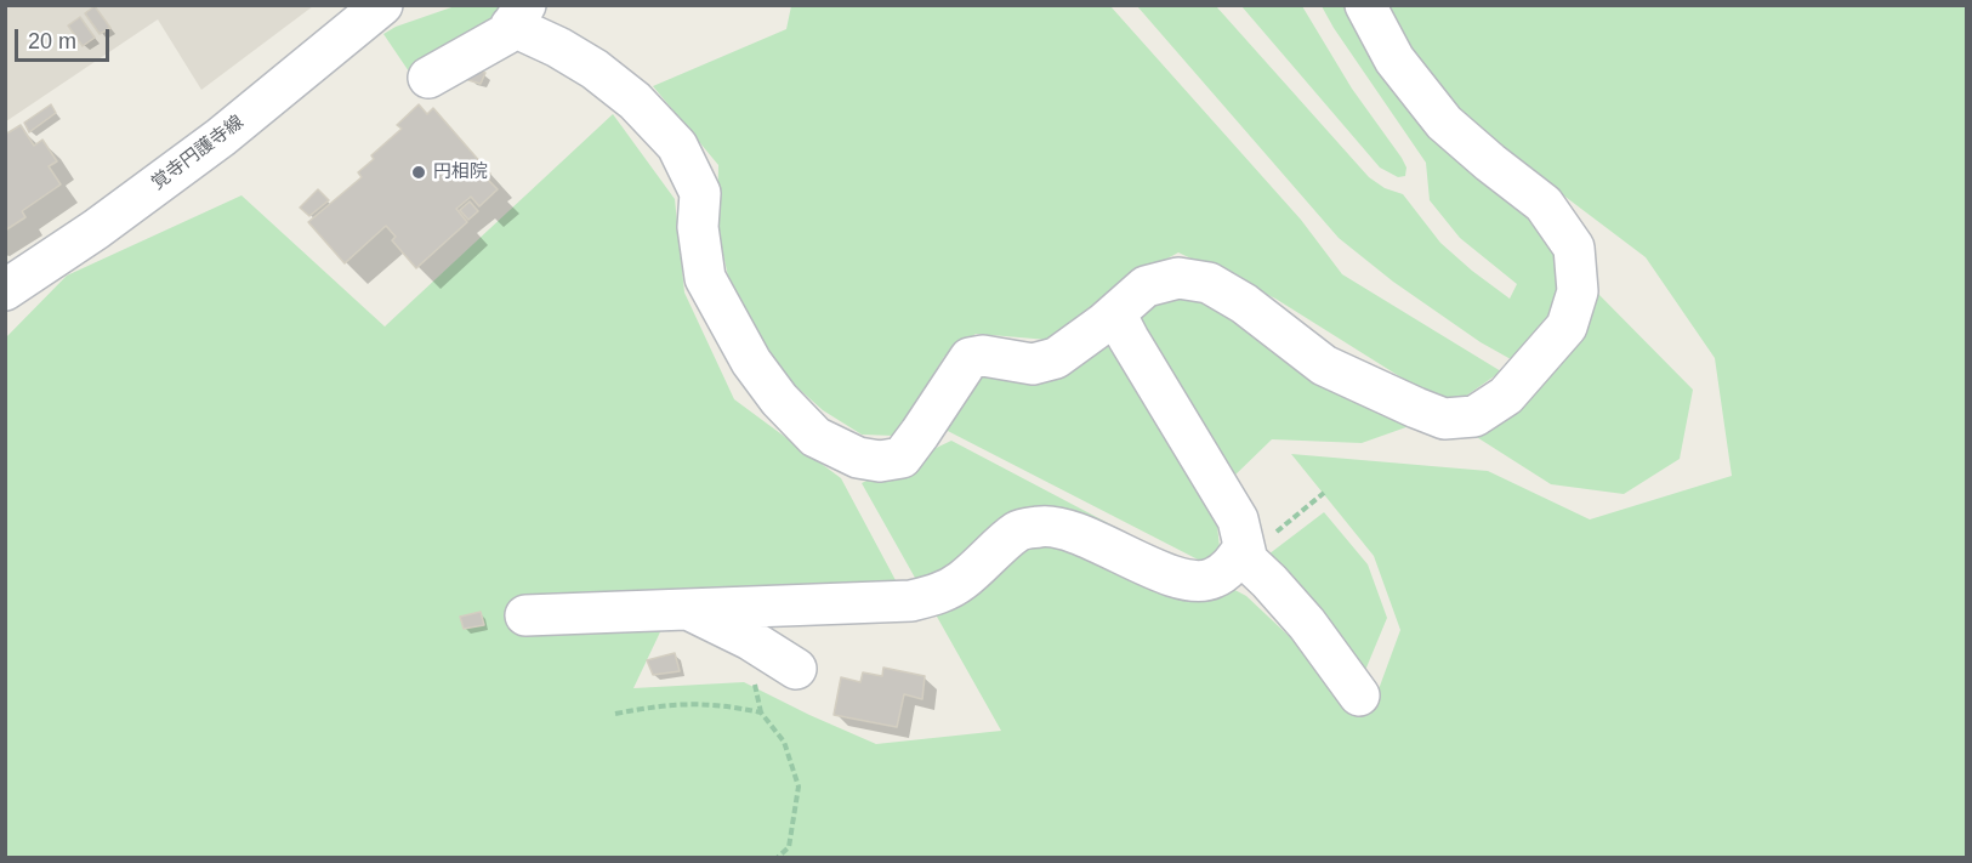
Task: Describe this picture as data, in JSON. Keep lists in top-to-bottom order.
{
  "streets": {
    "street": ["覚寺円護寺線"]
  },
  "places": ["円相院"],
  "scale_bar": "20 m"
}
